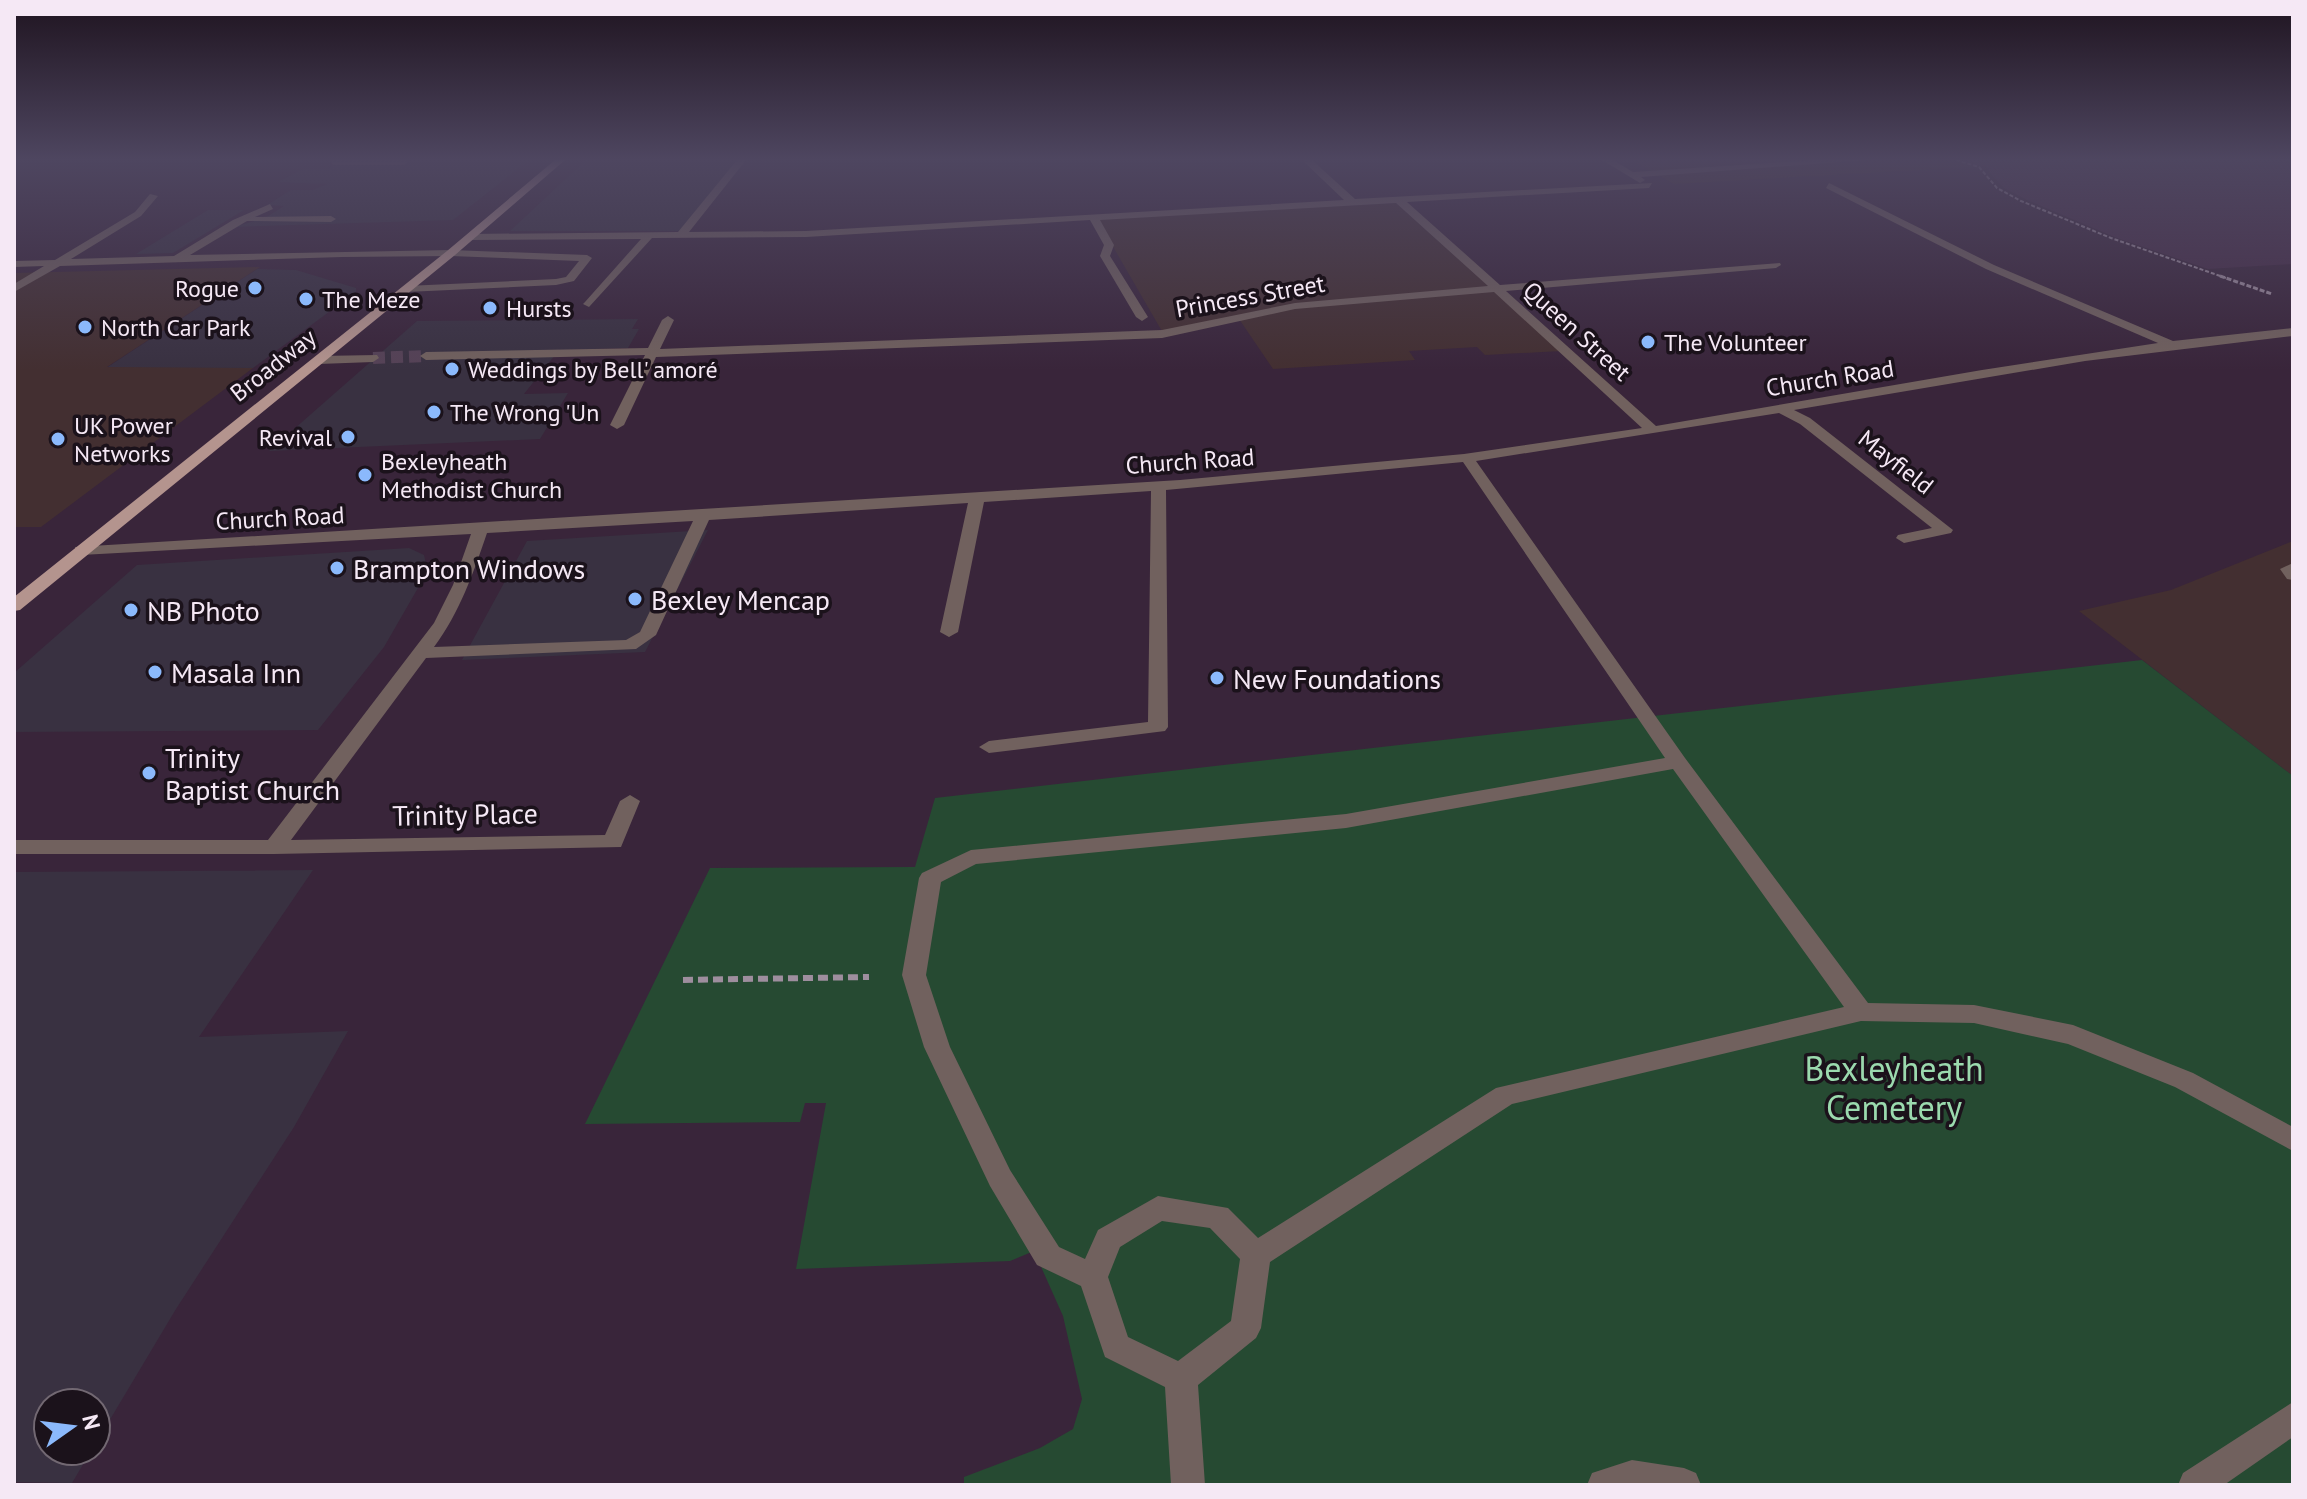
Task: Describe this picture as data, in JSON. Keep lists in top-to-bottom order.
{
  "streets": {
    "main road": ["Broadway"],
    "street": [
      "Princess Street",
      "Queen Street",
      "Church Road",
      "Mayfield",
      "Trinity Place"
    ]
  },
  "crossings": [
    ["Princess Street", "Queen Street"],
    ["Queen Street", "Church Road"],
    ["Broadway", "Church Road"],
    ["Church Road", "Mayfield"]
  ],
  "parks": ["Bexleyheath Cemetery"],
  "places": [
    "Rogue",
    "The Meze",
    "Hursts",
    "North Car Park",
    "The Volunteer",
    "Weddings by Bell' amoré",
    "The Wrong 'Un",
    "Revival",
    "UK Power Networks",
    "Bexleyheath Methodist Church",
    "Brampton Windows",
    "Bexley Mencap",
    "NB Photo",
    "Masala Inn",
    "New Foundations",
    "Trinity Baptist Church"
  ],
  "north": "right"
}
